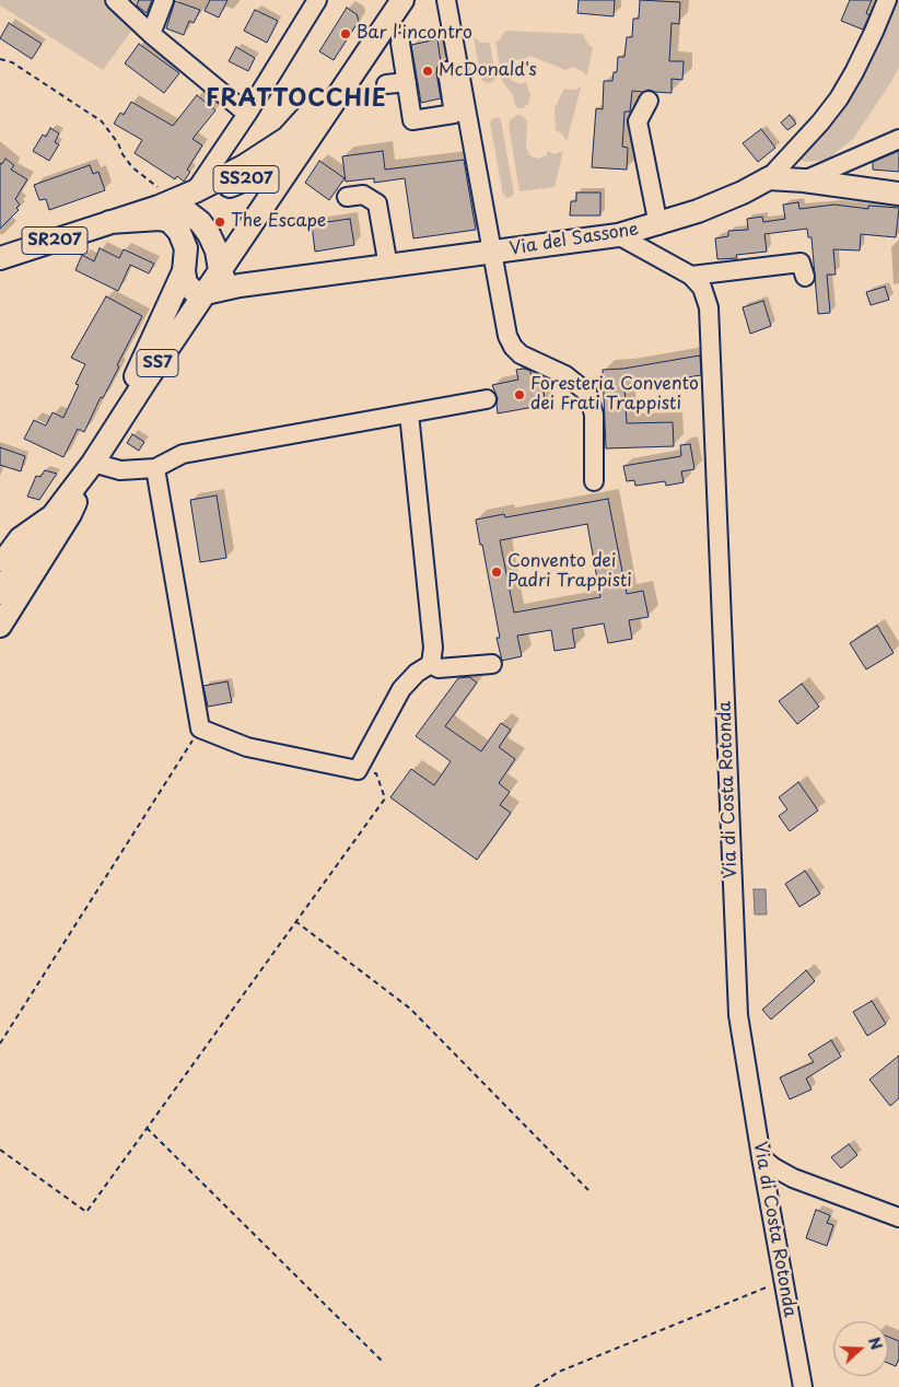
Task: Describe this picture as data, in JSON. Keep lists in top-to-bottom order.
{
  "streets": {
    "main road": [
      "SS207",
      "Via del Sassone",
      "SR207",
      "SS7"
    ],
    "street": ["Via di Costa Rotonda"]
  },
  "crossings": [
    ["SS207", "SR207"],
    ["SS207", "SS7"],
    ["Via del Sassone", "SS7"],
    ["Via del Sassone", "Via di Costa Rotonda"]
  ],
  "districts": ["FRATTOCCHIE"],
  "places": [
    "Bar l'incontro",
    "McDonald's",
    "The Escape",
    "Foresteria Convento dei Frati Trappisti",
    "Convento dei Padri Trappisti"
  ],
  "north": "right"
}
